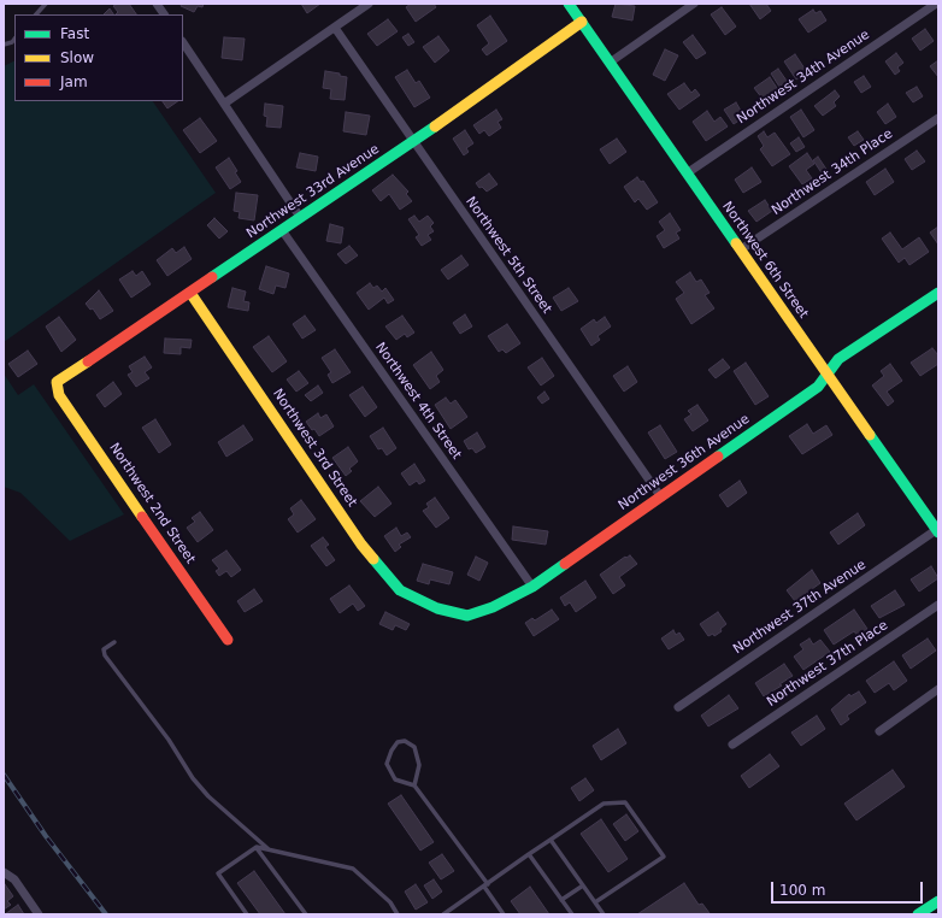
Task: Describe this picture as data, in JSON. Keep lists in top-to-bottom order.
{
  "streets": {
    "street": [
      "Northwest 34th Avenue",
      "Northwest 34th Place",
      "Northwest 33rd Avenue",
      "Northwest 5th Street",
      "Northwest 6th Street",
      "Northwest 4th Street",
      "Northwest 3rd Street",
      "Northwest 36th Avenue",
      "Northwest 2nd Street",
      "Northwest 37th Avenue",
      "Northwest 37th Place"
    ]
  },
  "crossings": [
    ["Northwest 34th Avenue", "Northwest 6th Street"],
    ["Northwest 34th Place", "Northwest 6th Street"],
    ["Northwest 33rd Avenue", "Northwest 5th Street"],
    ["Northwest 33rd Avenue", "Northwest 6th Street"],
    ["Northwest 33rd Avenue", "Northwest 4th Street"],
    ["Northwest 33rd Avenue", "Northwest 3rd Street"],
    ["Northwest 33rd Avenue", "Northwest 2nd Street"],
    ["Northwest 5th Street", "Northwest 36th Avenue"],
    ["Northwest 6th Street", "Northwest 36th Avenue"],
    ["Northwest 6th Street", "Northwest 37th Avenue"],
    ["Northwest 4th Street", "Northwest 36th Avenue"],
    ["Northwest 3rd Street", "Northwest 36th Avenue"]
  ],
  "legend": ["Fast", "Slow", "Jam"],
  "scale_bar": "100 m"
}
